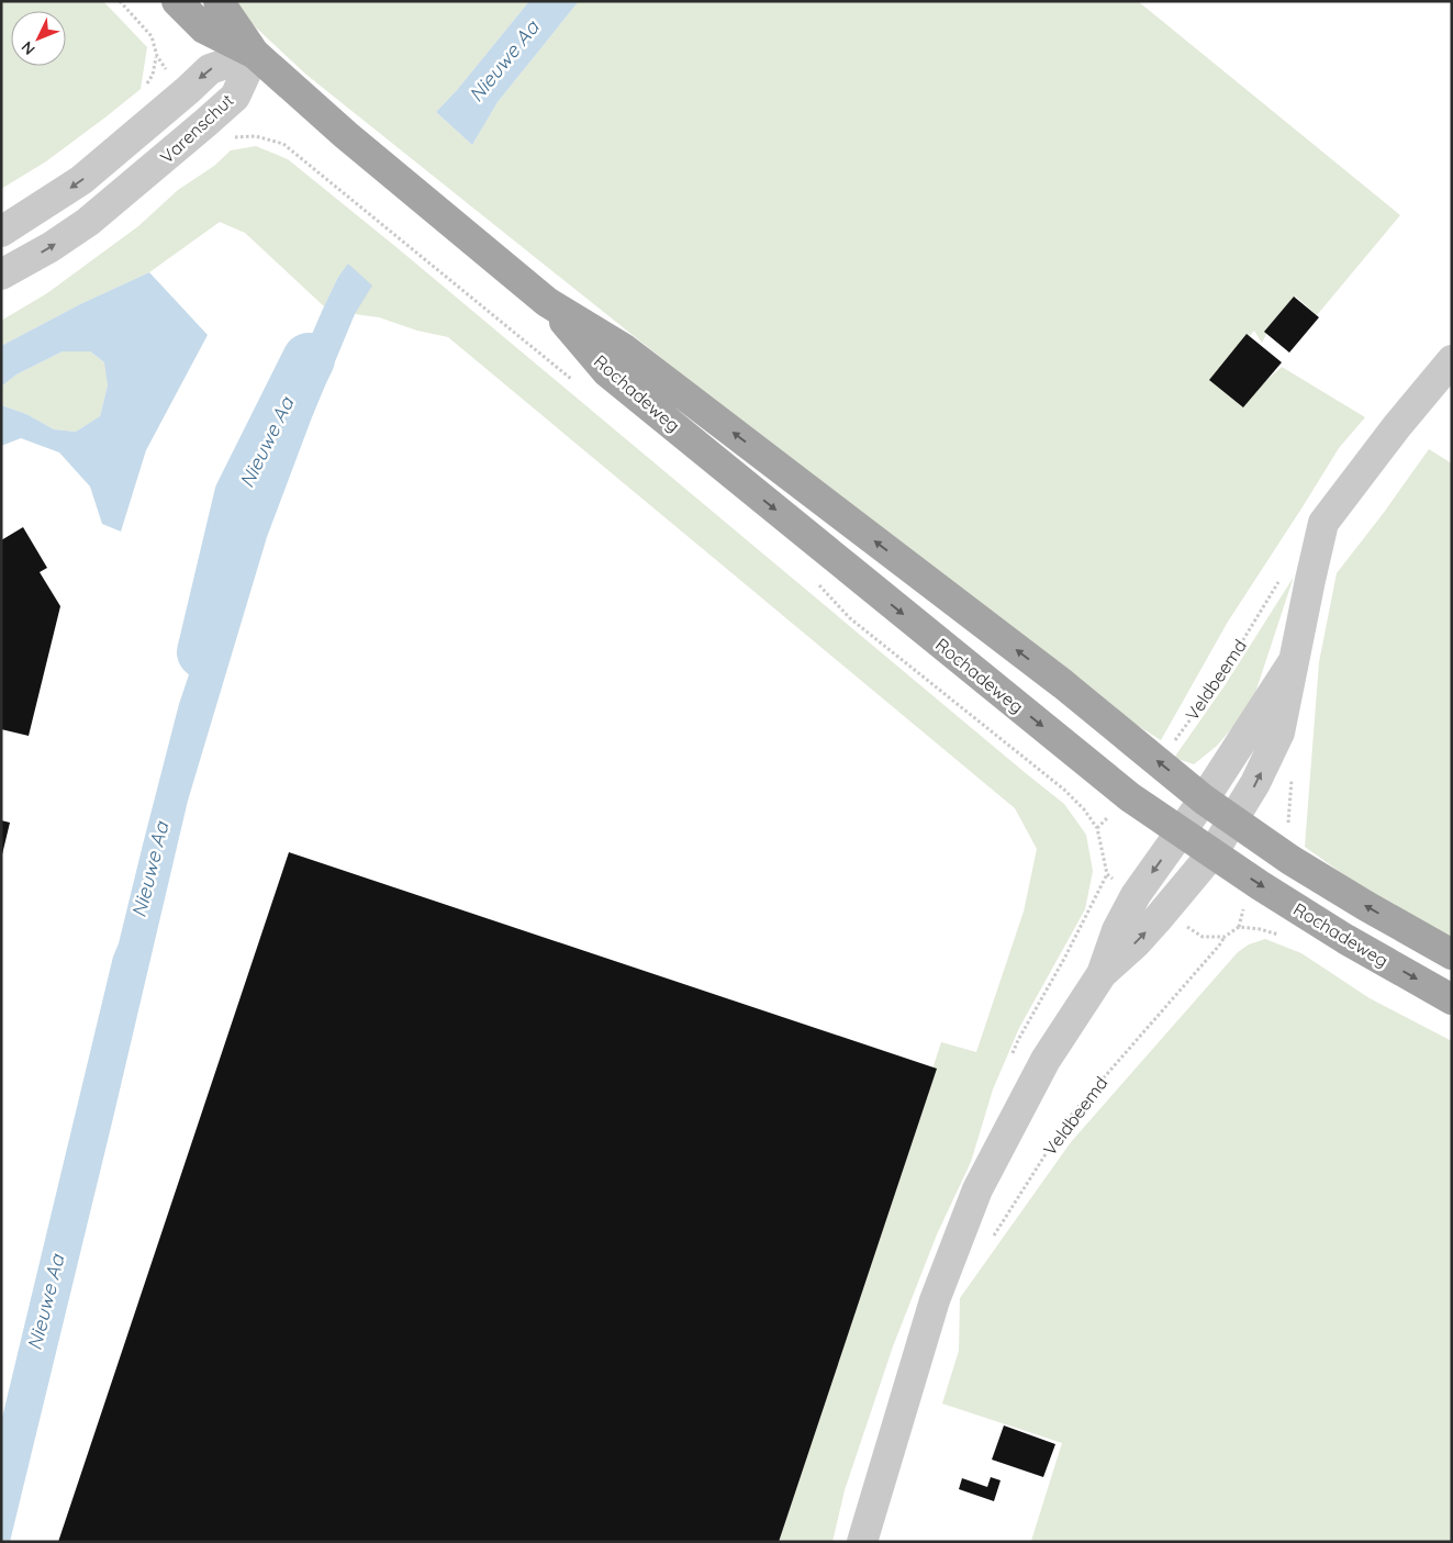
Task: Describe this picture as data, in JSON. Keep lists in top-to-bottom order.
{
  "streets": {
    "main road": ["Rochadeweg"],
    "street": ["Varenschut"],
    "path": ["Veldbeemd"]
  },
  "crossings": [
    ["Varenschut", "Rochadeweg"],
    ["Rochadeweg", "Veldbeemd"]
  ],
  "water": ["Nieuwe Aa"],
  "north": "bottom left"
}
